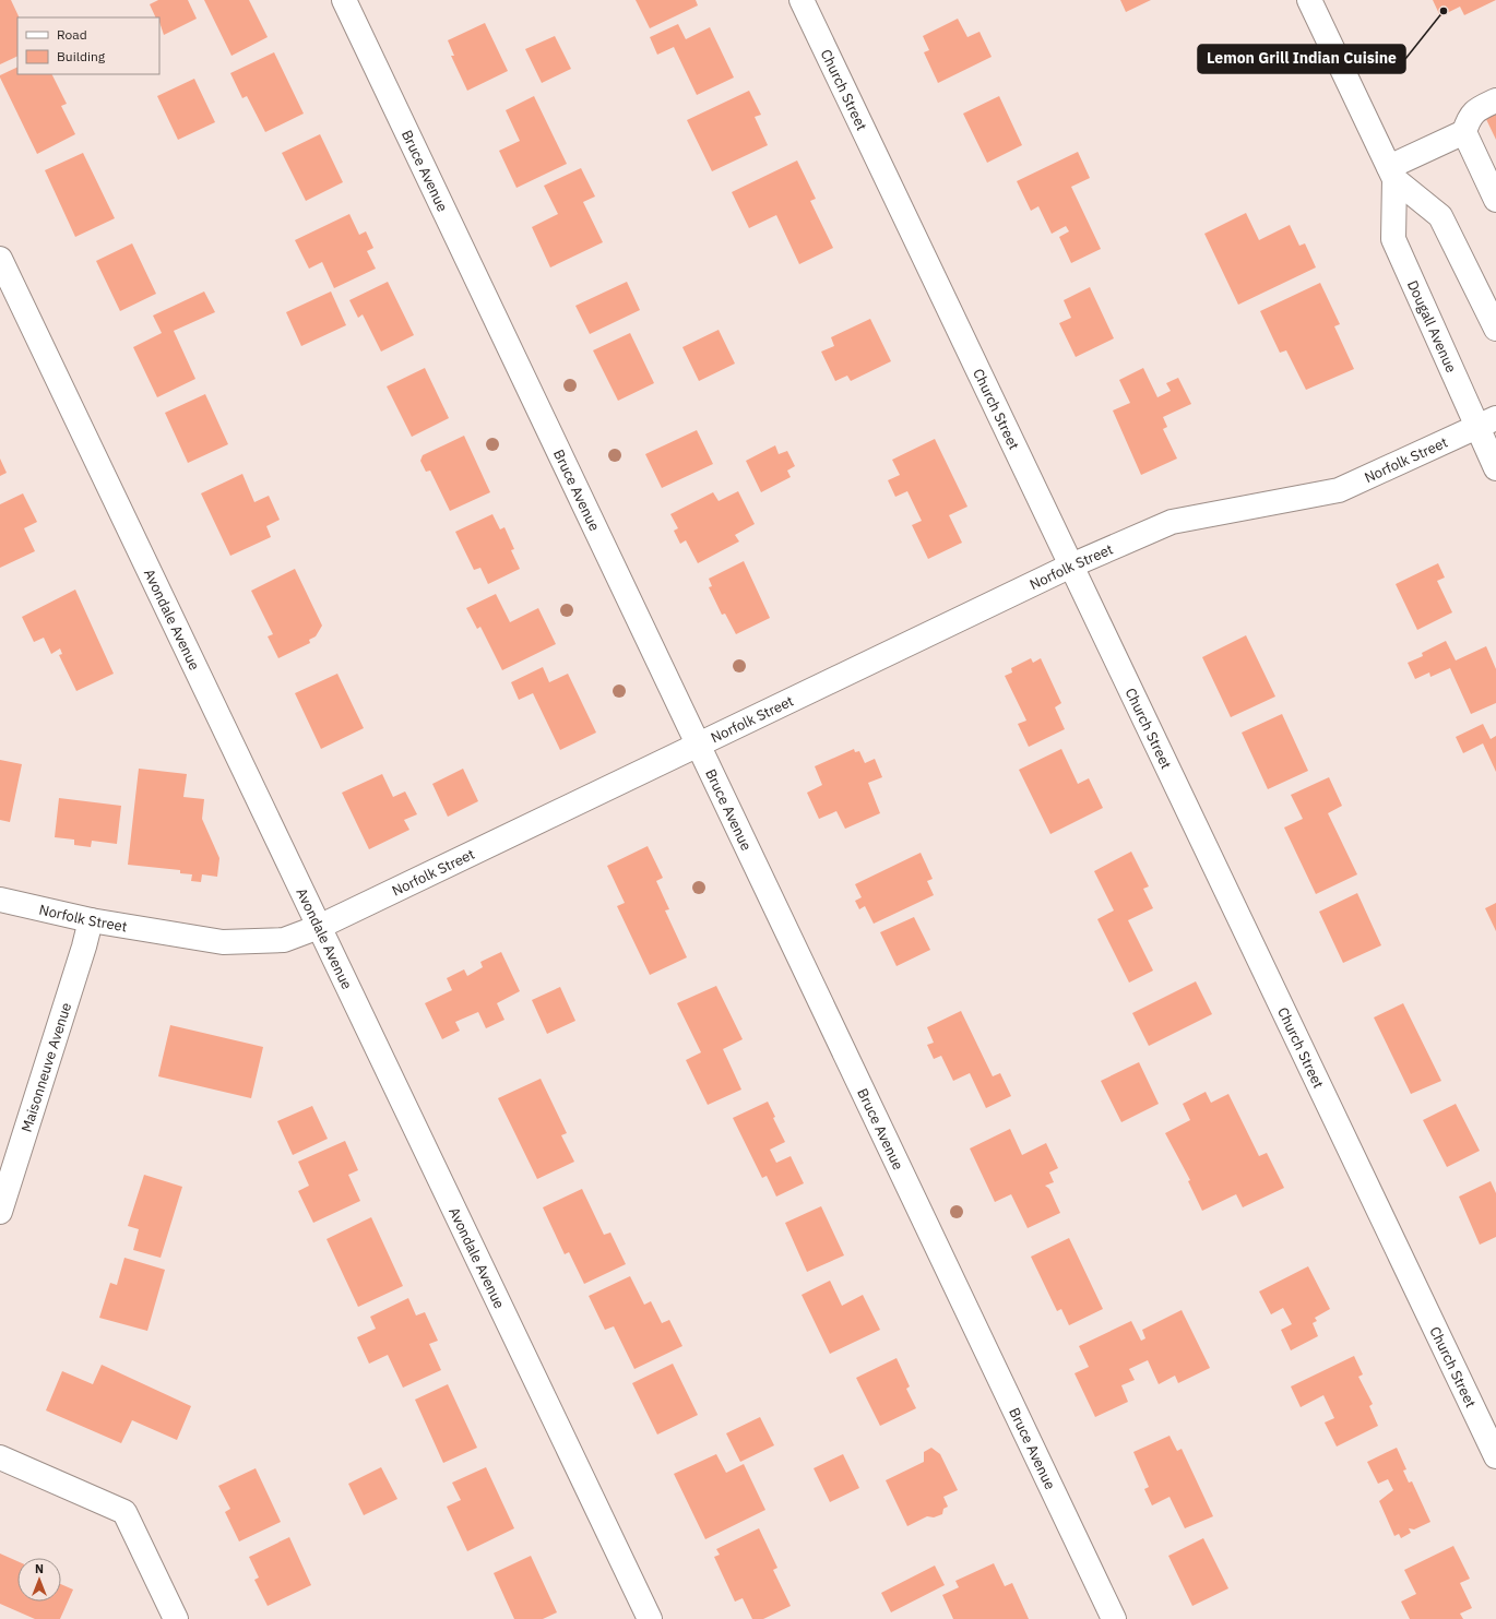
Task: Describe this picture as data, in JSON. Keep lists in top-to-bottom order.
{
  "streets": {
    "street": [
      "Church Street",
      "Bruce Avenue",
      "Dougall Avenue",
      "Norfolk Street",
      "Avondale Avenue",
      "Maisonneuve Avenue"
    ]
  },
  "crossings": [
    ["Church Street", "Norfolk Street"],
    ["Bruce Avenue", "Norfolk Street"],
    ["Dougall Avenue", "Norfolk Street"],
    ["Norfolk Street", "Avondale Avenue"],
    ["Norfolk Street", "Maisonneuve Avenue"]
  ],
  "places": ["Lemon Grill Indian Cuisine"],
  "legend": ["Road", "Building"],
  "north": "top"
}
